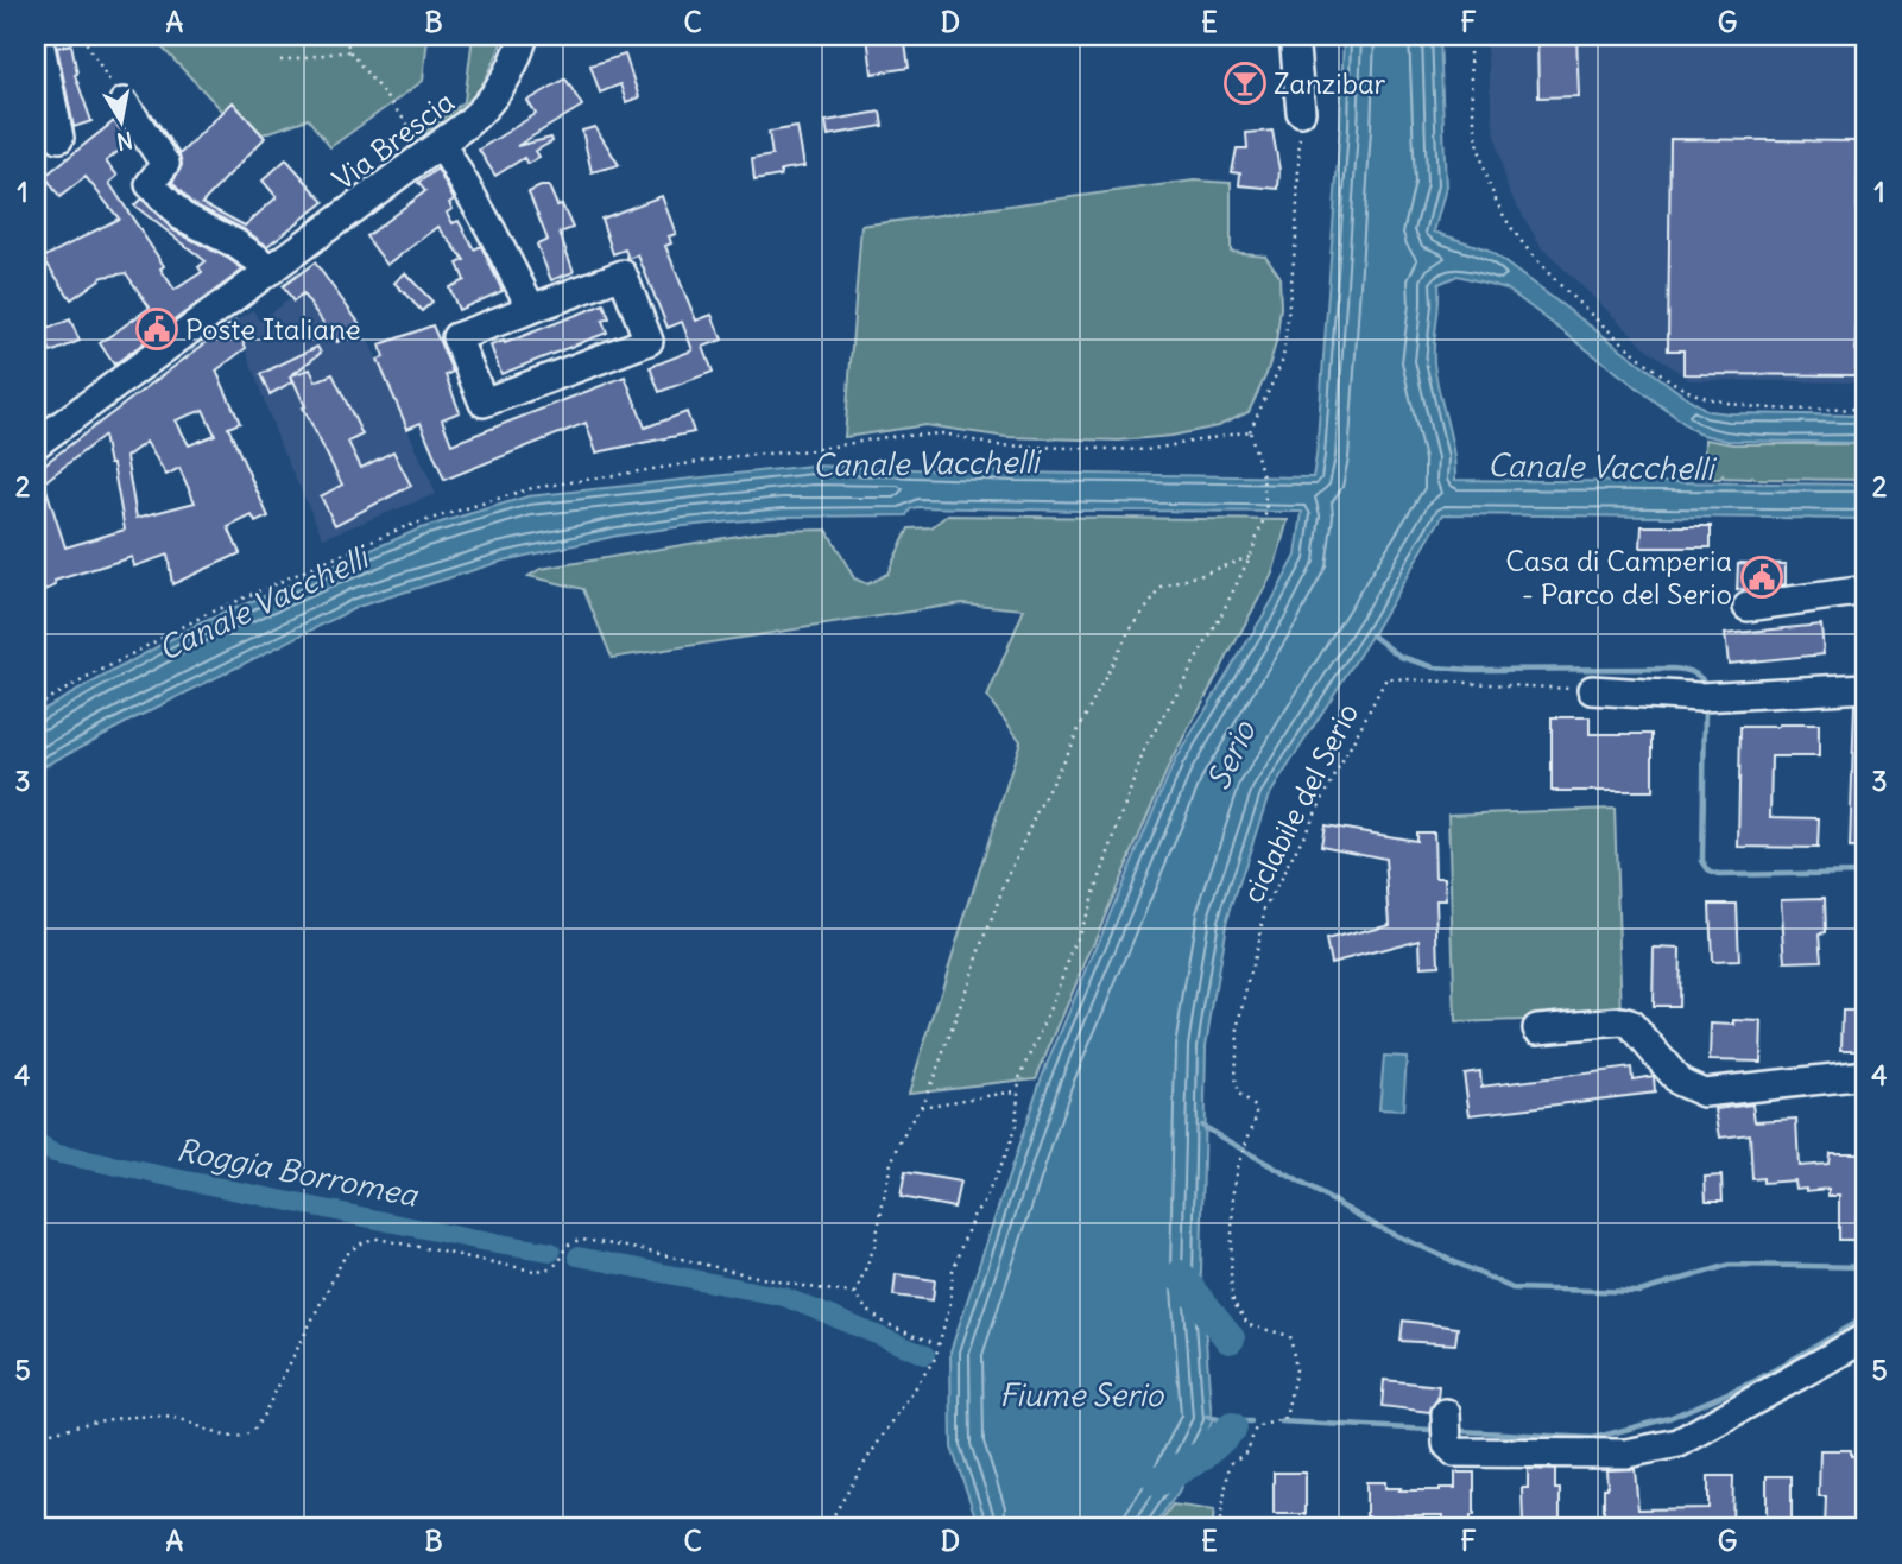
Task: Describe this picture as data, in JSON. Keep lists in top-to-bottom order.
{
  "streets": {
    "street": ["Via Brescia"],
    "path": ["ciclabile del Serio"]
  },
  "water": [
    "Canale Vacchelli",
    "Serio",
    "Roggia Borromea",
    "Fiume Serio"
  ],
  "places": {
    "bar": ["Zanzibar"],
    "public building": ["Poste Italiane", "Casa di Camperia - Parco del Serio"]
  },
  "north": "bottom",
  "grid": {
    "columns": [
      "A",
      "B",
      "C",
      "D",
      "E",
      "F",
      "G"
    ],
    "rows": [
      "1",
      "2",
      "3",
      "4",
      "5"
    ]
  }
}
